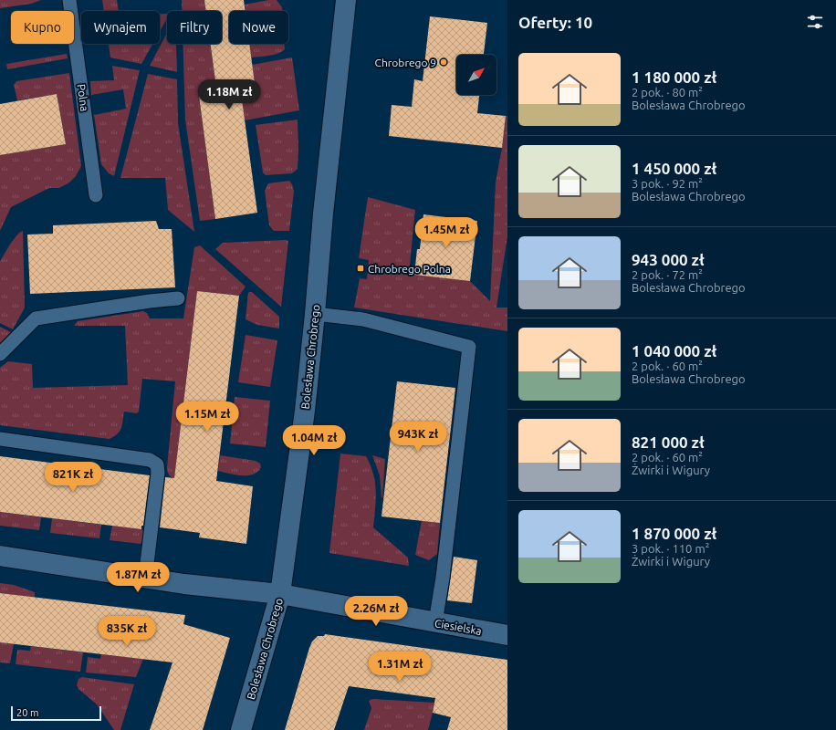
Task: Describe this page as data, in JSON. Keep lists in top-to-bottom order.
{
  "streets": {
    "street": ["Bolesława Chrobrego", "Ciesielska"],
    "lane": ["Polna"]
  },
  "crossings": [
    ["Bolesława Chrobrego", "Ciesielska"]
  ],
  "places": {
    "other": ["Chrobrego 9"],
    "transit": ["Chrobrego Polna"]
  },
  "scale_bar": "20 m",
  "north": "top right",
  "page": {
    "heading": "Oferty: 10",
    "chip": [
      "Kupno",
      "Wynajem",
      "Filtry",
      "Nowe"
    ],
    "list": [
      {
        "name": "1 180 000 zł",
        "note": "2 pok. · 80 m² · Bolesława Chrobrego"
      },
      {
        "name": "1 450 000 zł",
        "note": "3 pok. · 92 m² · Bolesława Chrobrego"
      },
      {
        "name": "943 000 zł",
        "note": "2 pok. · 72 m² · Bolesława Chrobrego"
      },
      {
        "name": "1 040 000 zł",
        "note": "2 pok. · 60 m² · Bolesława Chrobrego"
      },
      {
        "name": "821 000 zł",
        "note": "2 pok. · 60 m² · Żwirki i Wigury"
      },
      {
        "name": "1 870 000 zł",
        "note": "3 pok. · 110 m² · Żwirki i Wigury"
      }
    ],
    "price": [
      "1.18M zł",
      "1.45M zł",
      "1.15M zł",
      "943K zł",
      "1.04M zł",
      "821K zł",
      "1.87M zł",
      "2.26M zł",
      "835K zł",
      "1.31M zł"
    ],
    "scale": "20 m"
  }
}
